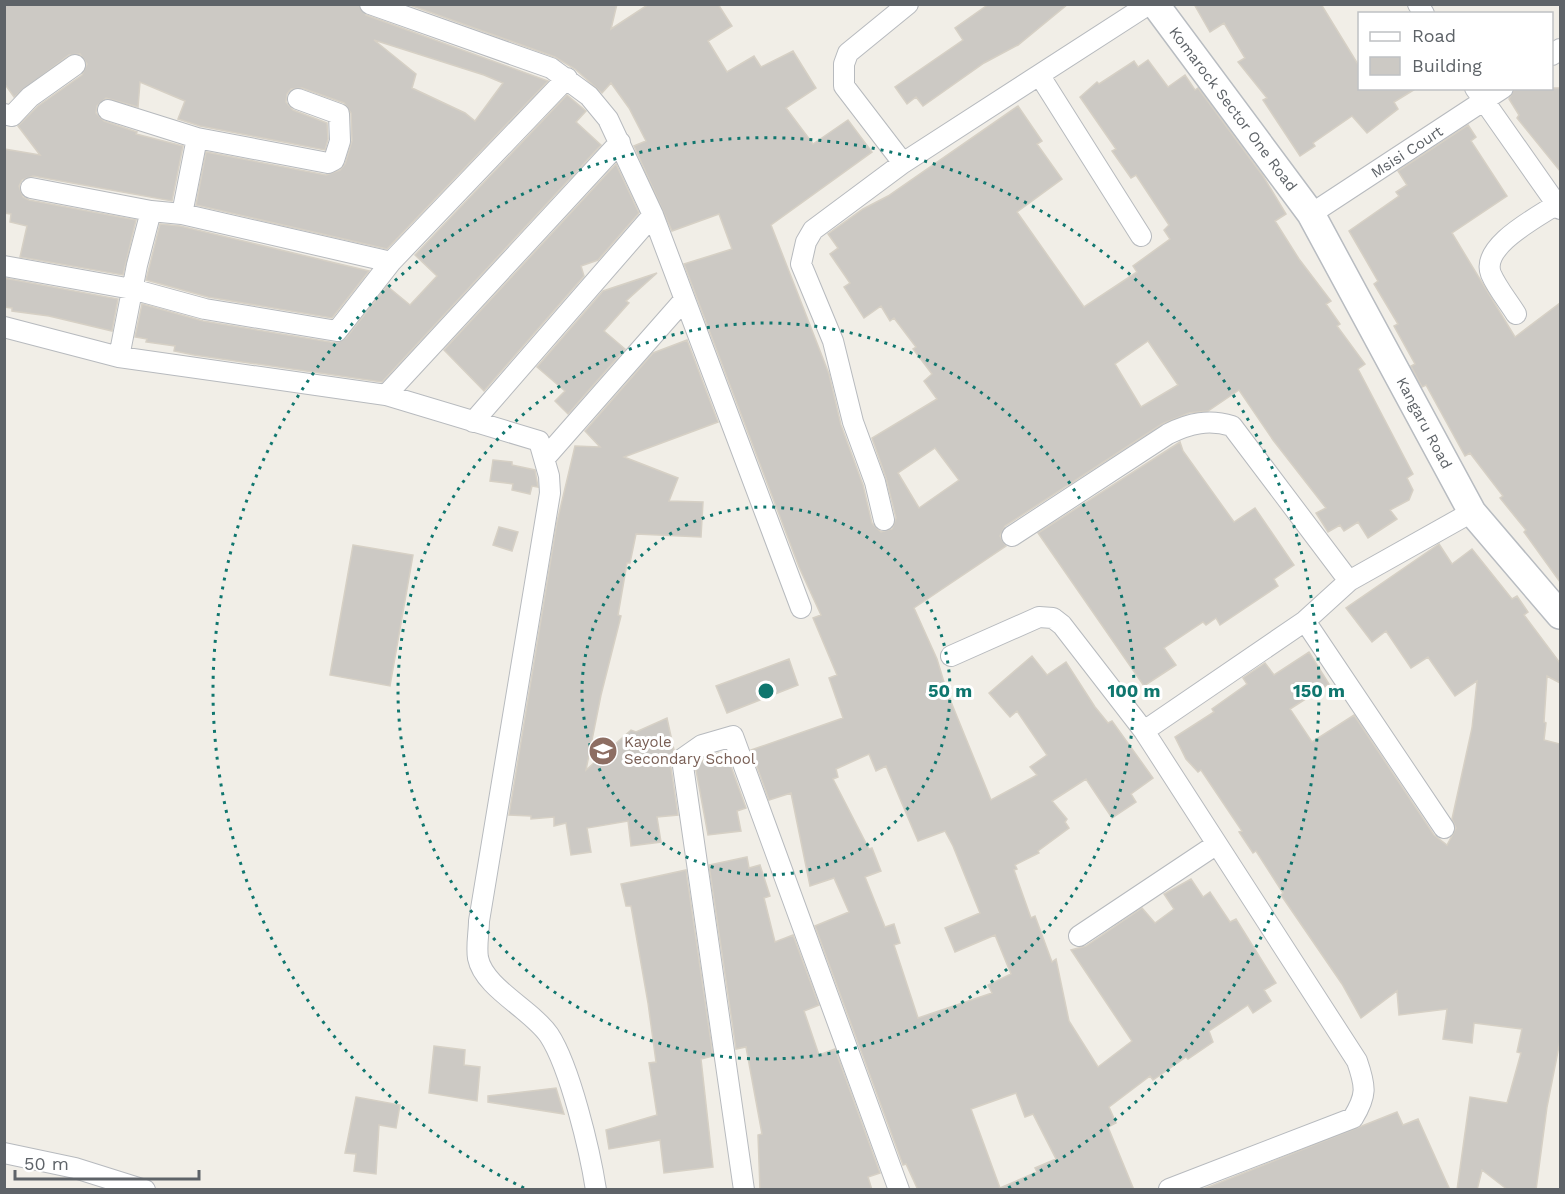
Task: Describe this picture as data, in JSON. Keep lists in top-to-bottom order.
{
  "streets": {
    "main road": ["Komarock Sector One Road", "Kangaru Road"],
    "street": ["Msisi Court"]
  },
  "crossings": [
    ["Komarock Sector One Road", "Msisi Court"],
    ["Komarock Sector One Road", "Kangaru Road"],
    ["Msisi Court", "Kangaru Road"]
  ],
  "places": {
    "school or university": ["Kayole Secondary School"]
  },
  "legend": ["Road", "Building"],
  "scale_bar": "50 m",
  "rings": ["50 m", "100 m", "150 m"]
}
